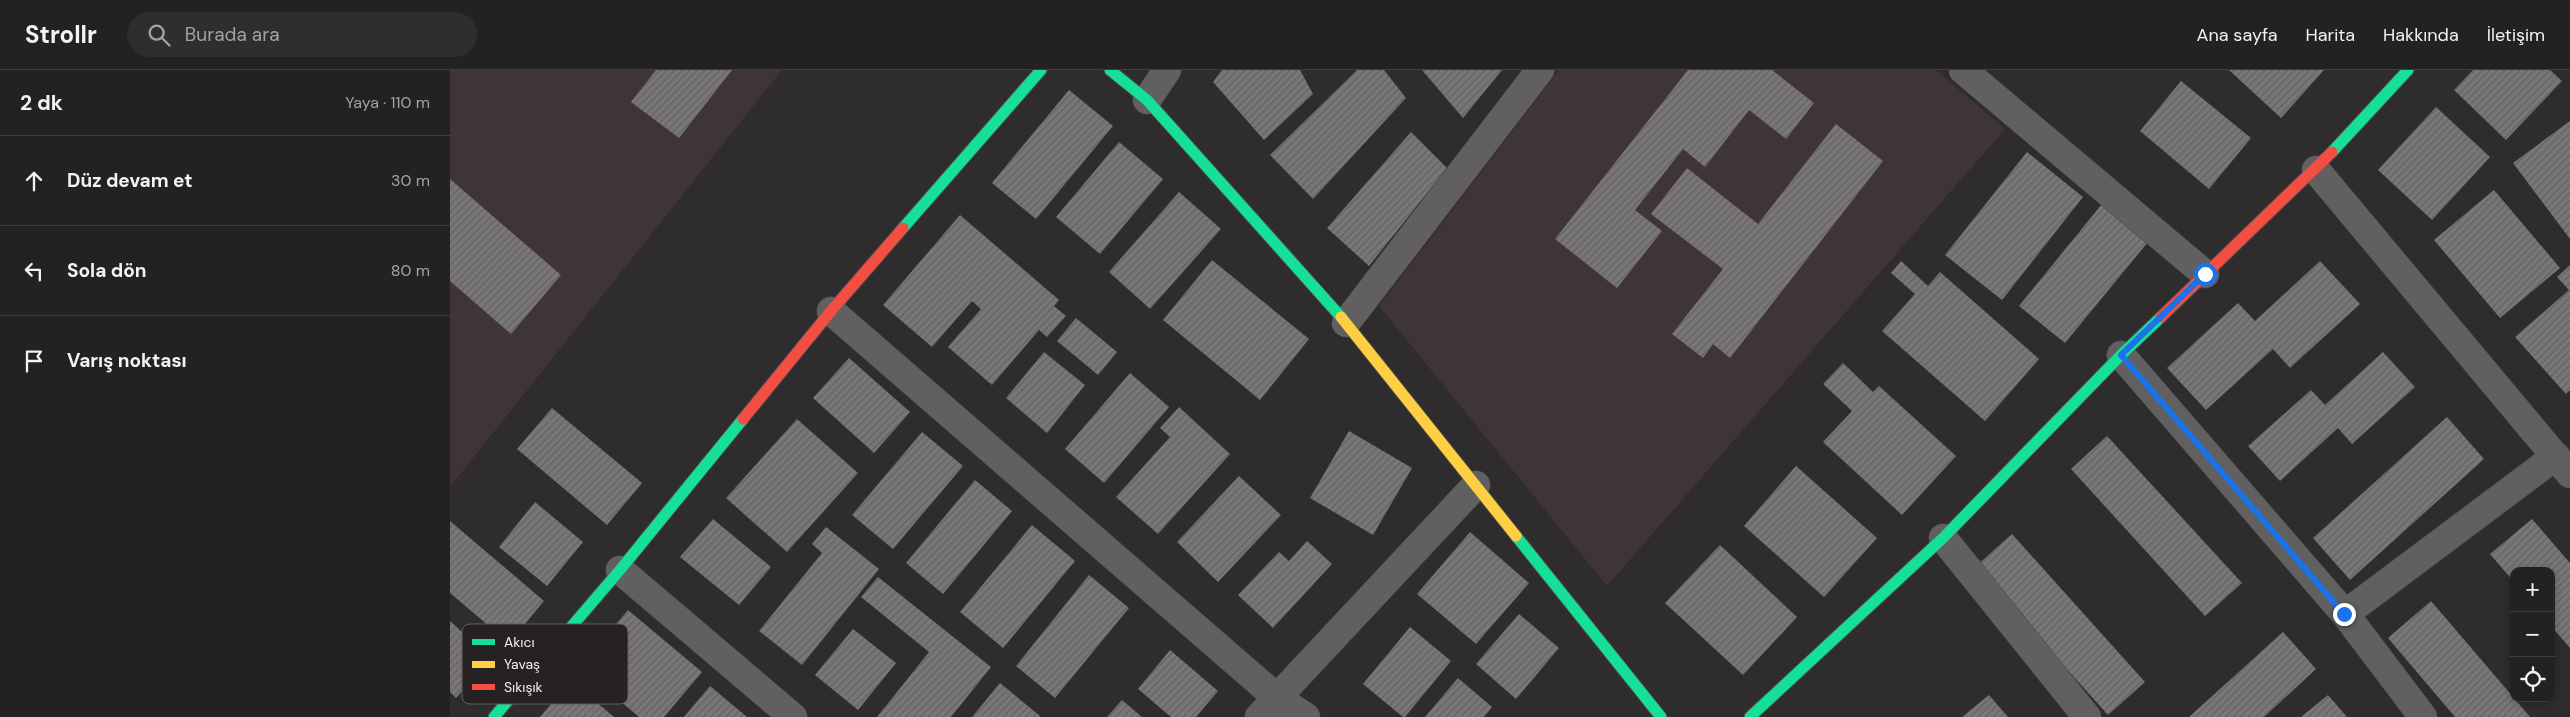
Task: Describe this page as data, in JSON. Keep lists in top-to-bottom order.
{
  "legend": ["Akıcı", "Yavaş", "Sıkışık"],
  "page": {
    "header": "Strollr",
    "search": "Burada ara",
    "nav": [
      "Ana sayfa",
      "Harita",
      "Hakkında",
      "İletişim"
    ],
    "heading": ["2 dk", "Yaya · 110 m"],
    "list": [
      ["Düz devam et", "30 m"],
      ["Sola dön", "80 m"],
      "Varış noktası"
    ],
    "map_buttons": ["+", "−"]
  }
}
